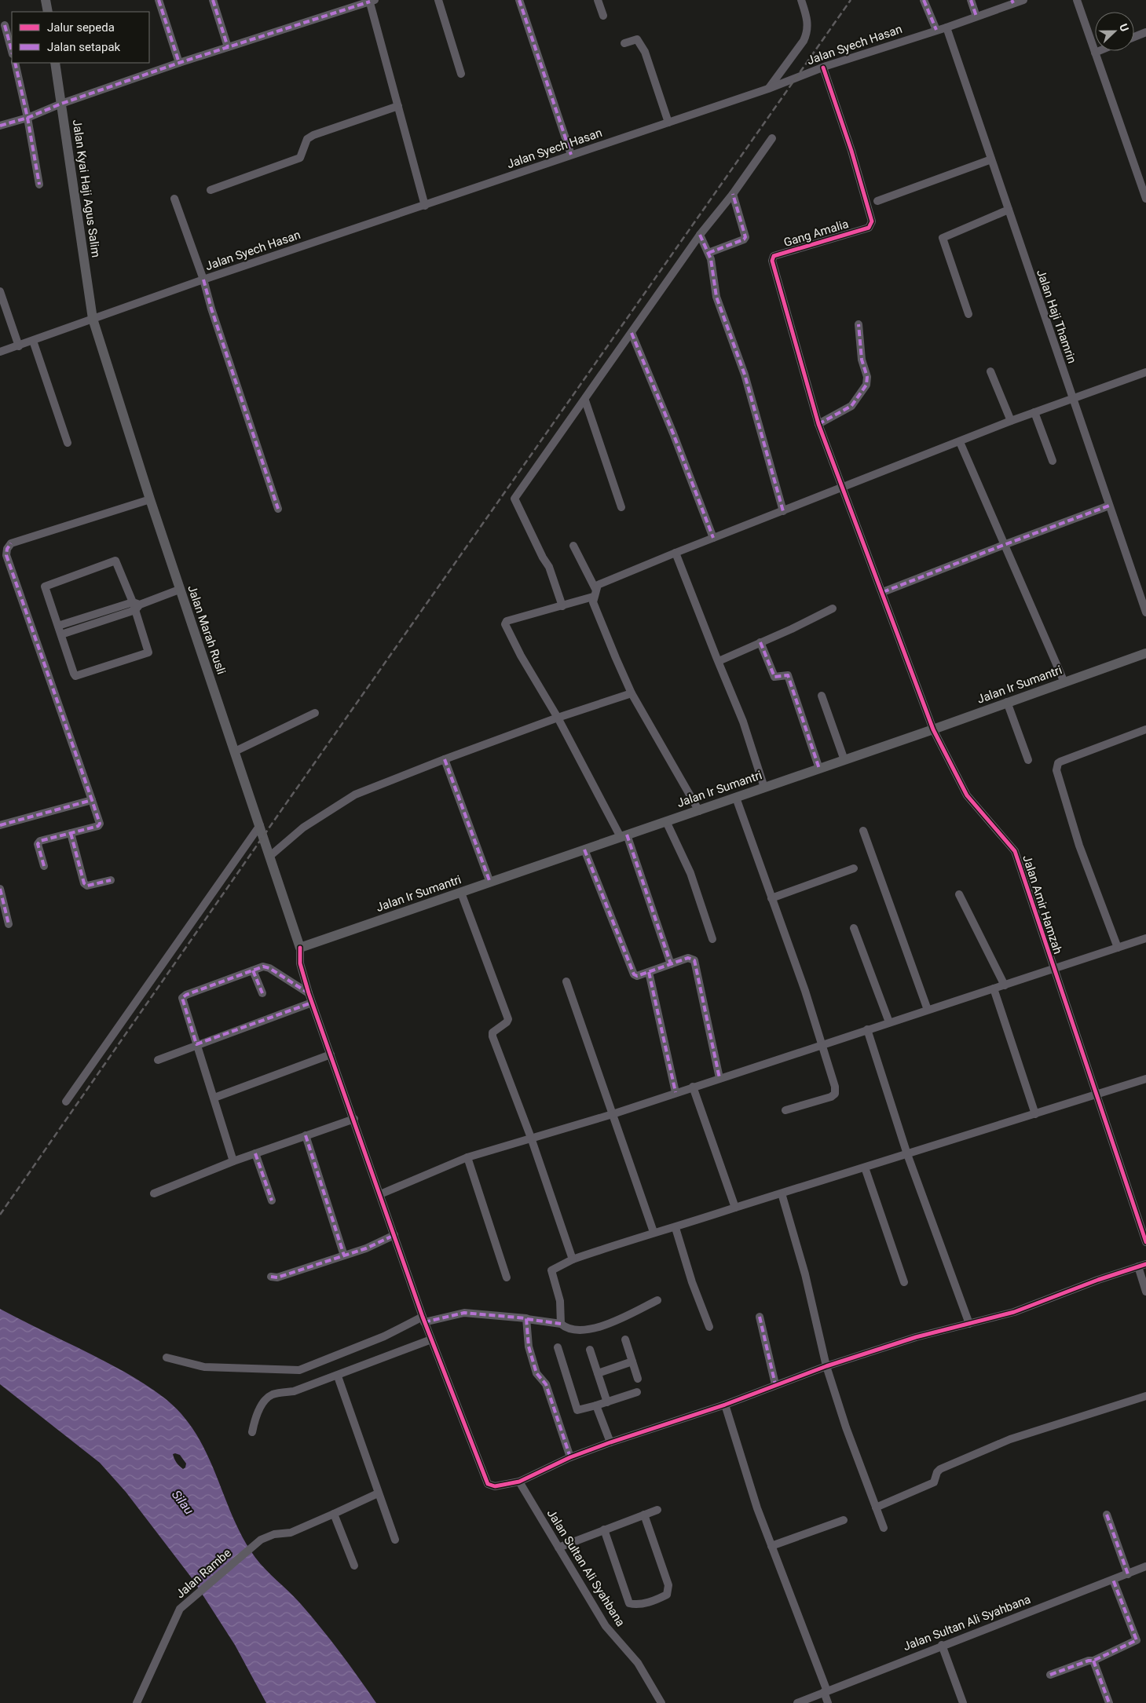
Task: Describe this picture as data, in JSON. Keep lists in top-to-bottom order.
{
  "streets": {
    "main road": ["Jalan Kyai Haji Agus Salim", "Jalan Marah Rusli", "Jalan Ir Sumantri"],
    "street": [
      "Jalan Syech Hasan",
      "Gang Amalia",
      "Jalan Haji Thamrin",
      "Jalan Amir Hamzah",
      "Jalan Sultan Ali Syahbana",
      "Jalan Rambe"
    ]
  },
  "crossings": [
    ["Jalan Syech Hasan", "Jalan Kyai Haji Agus Salim"],
    ["Jalan Syech Hasan", "Gang Amalia"],
    ["Jalan Syech Hasan", "Jalan Haji Thamrin"],
    ["Jalan Syech Hasan", "Jalan Marah Rusli"],
    ["Jalan Kyai Haji Agus Salim", "Jalan Marah Rusli"],
    ["Gang Amalia", "Jalan Amir Hamzah"],
    ["Jalan Marah Rusli", "Jalan Ir Sumantri"],
    ["Jalan Ir Sumantri", "Jalan Amir Hamzah"]
  ],
  "water": ["Silau"],
  "legend": ["Jalur sepeda", "Jalan setapak"],
  "north": "right"
}
